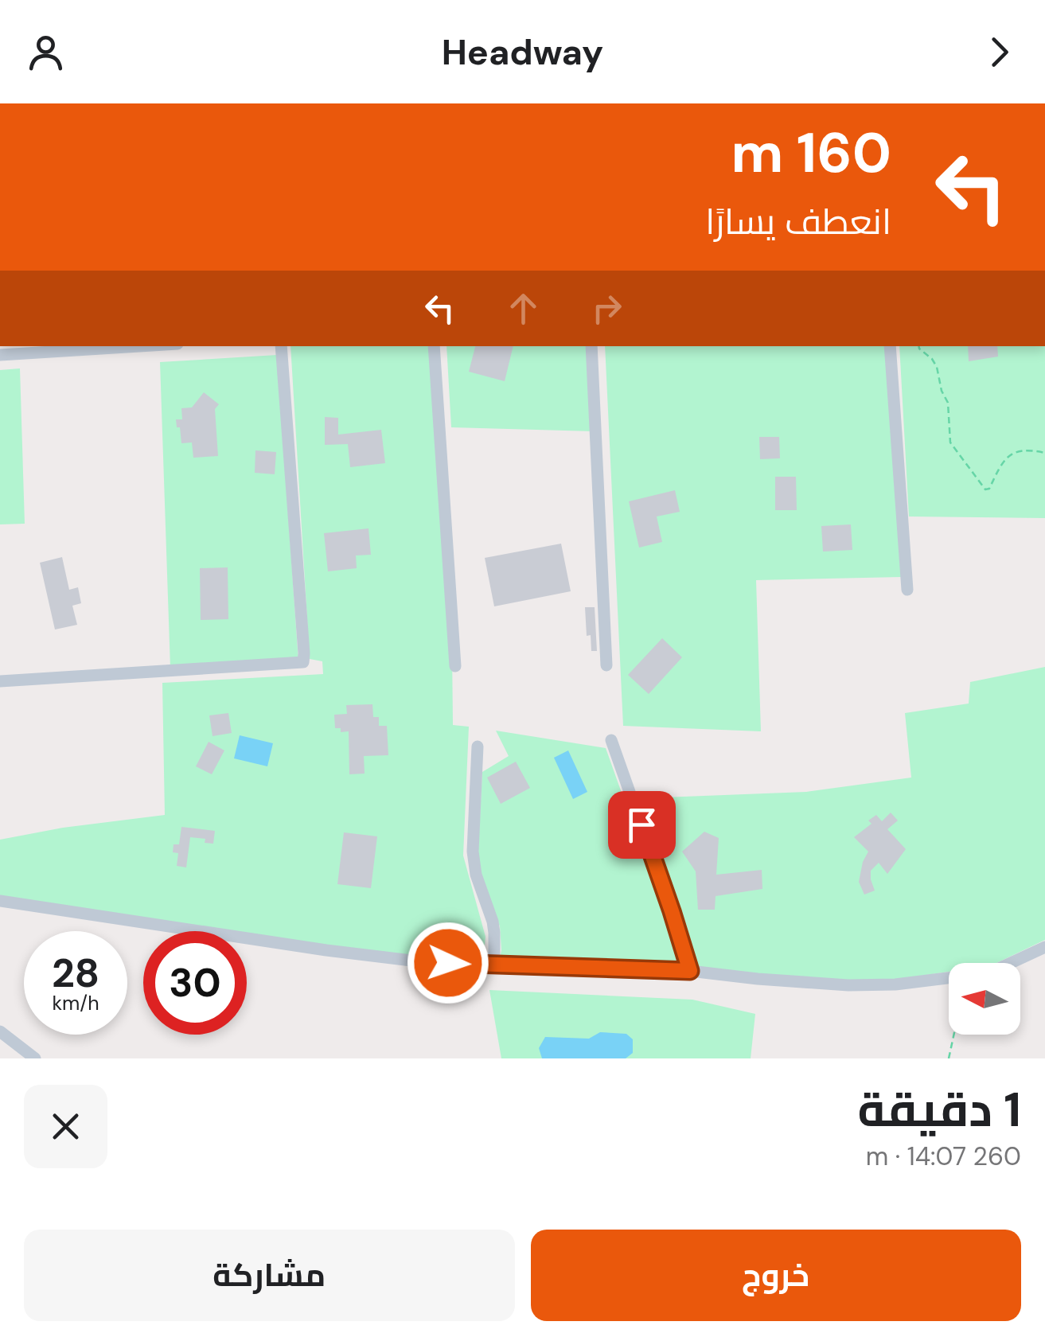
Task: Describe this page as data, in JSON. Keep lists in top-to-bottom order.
{
  "north": "left",
  "page": {
    "header": "Headway",
    "turn": ["160 m", "انعطف يسارًا"],
    "speed": "28 km/h",
    "limit": "30",
    "heading": ["1 دقيقة", "260 m · 14:07"],
    "buttons": ["خروج", "مشاركة"]
  }
}
